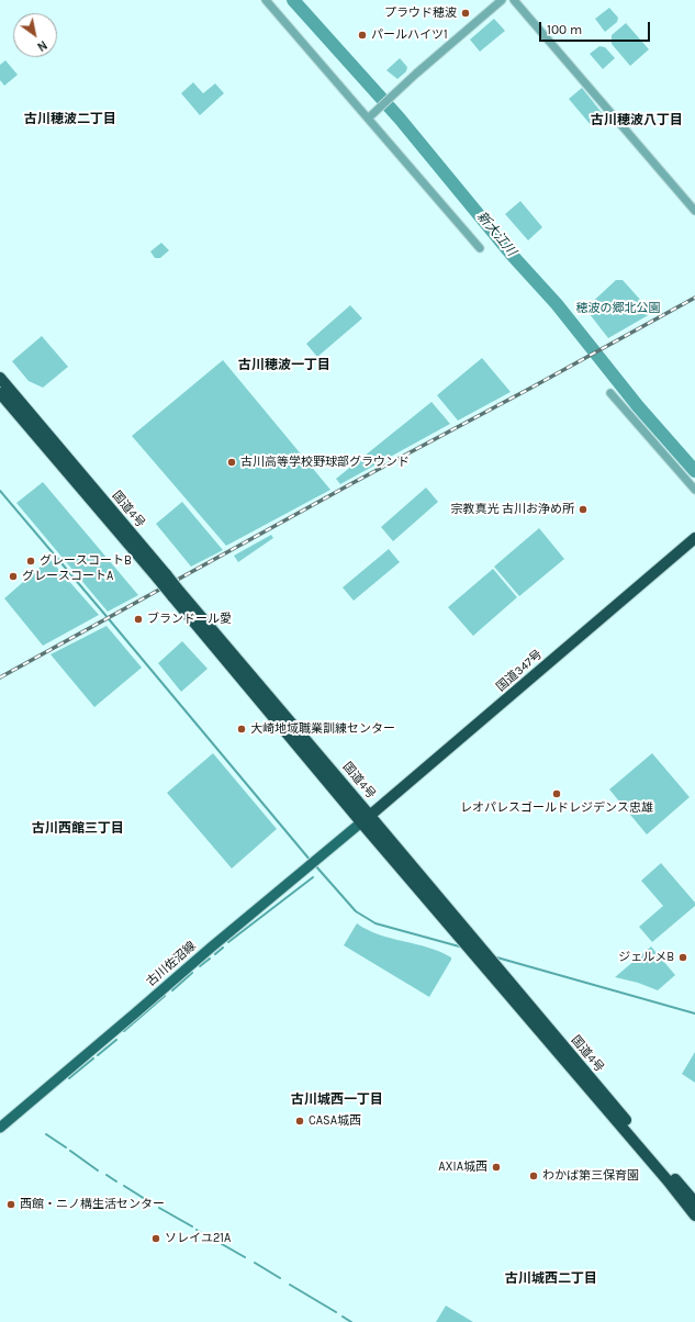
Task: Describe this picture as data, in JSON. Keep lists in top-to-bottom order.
{
  "streets": {
    "highway": ["国道4号", "国道347号"],
    "main road": ["古川佐沼線"]
  },
  "crossings": [
    ["国道4号", "国道347号"],
    ["国道4号", "古川佐沼線"],
    ["国道347号", "古川佐沼線"]
  ],
  "districts": [
    "古川穂波二丁目",
    "古川穂波八丁目",
    "古川穂波一丁目",
    "古川西館三丁目",
    "古川城西一丁目",
    "古川城西二丁目"
  ],
  "water": ["新大江川"],
  "parks": ["穂波の郷北公園"],
  "places": [
    "プラウド穂波",
    "パールハイツ1",
    "古川高等学校野球部グラウンド",
    "宗教真光 古川お浄め所",
    "グレースコートB",
    "グレースコートA",
    "ブランドール愛",
    "大崎地域職業訓練センター",
    "レオパレスゴールドレジデンス忠雄",
    "ジェルメB",
    "CASA城西",
    "AXIA城西",
    "わかば第三保育園",
    "西館・ニノ構生活センター",
    "ソレイユ21A"
  ],
  "scale_bar": "100 m",
  "north": "bottom right"
}
